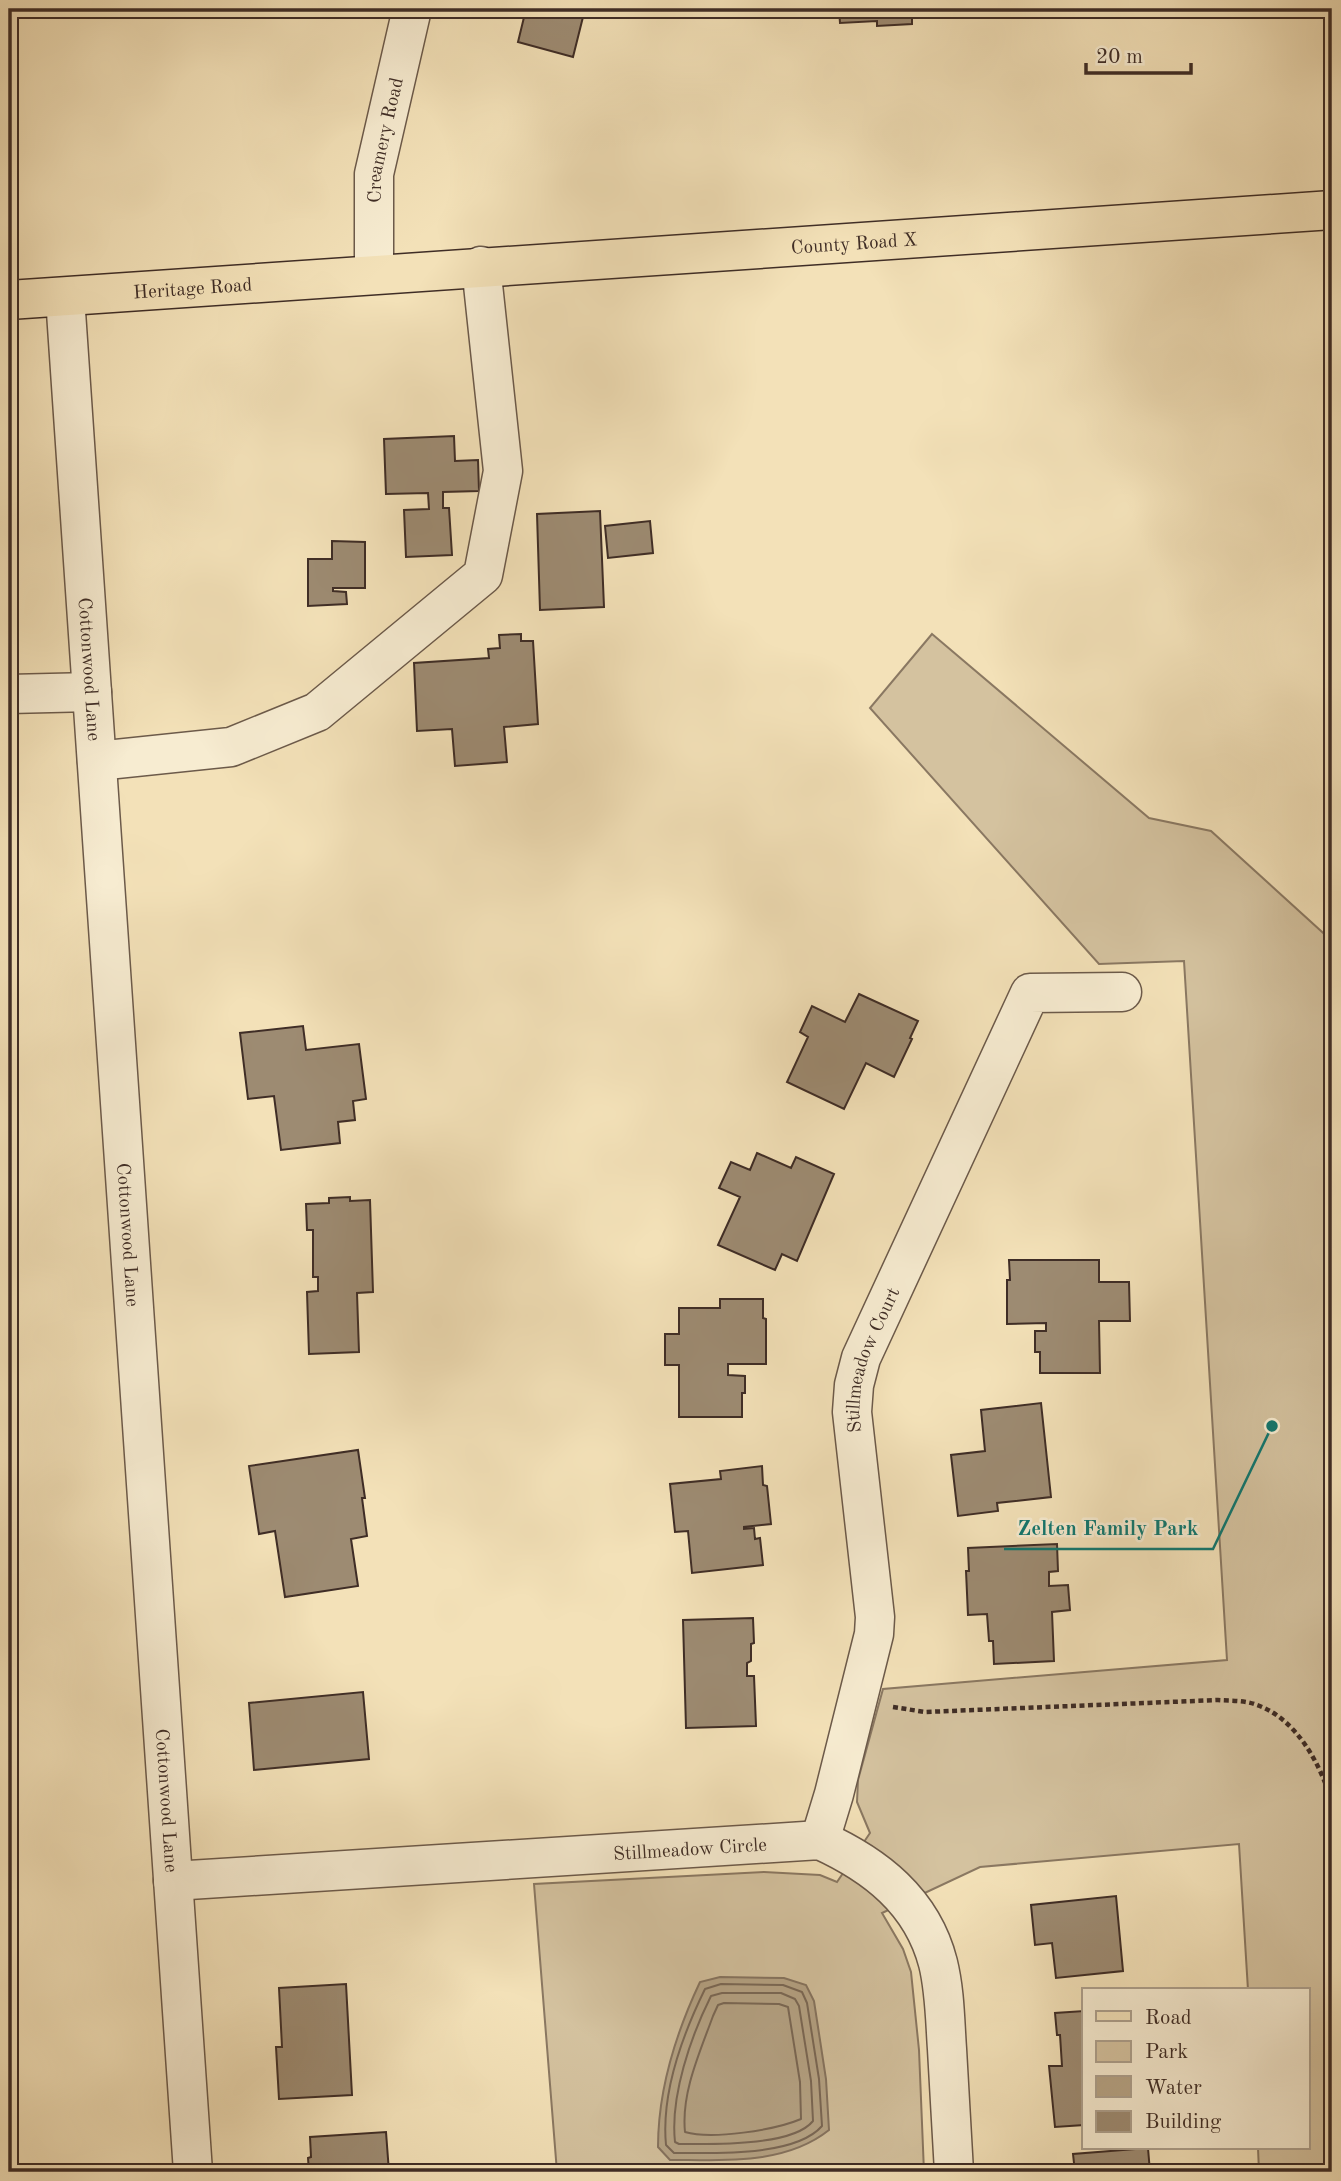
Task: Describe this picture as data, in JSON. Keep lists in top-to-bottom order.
{
  "streets": {
    "main road": ["County Road X", "Heritage Road"],
    "street": [
      "Creamery Road",
      "Cottonwood Lane",
      "Stillmeadow Court",
      "Stillmeadow Circle"
    ]
  },
  "crossings": [
    ["Creamery Road", "County Road X"],
    ["Creamery Road", "Heritage Road"],
    ["County Road X", "Heritage Road"],
    ["Heritage Road", "Cottonwood Lane"],
    ["Cottonwood Lane", "Stillmeadow Circle"],
    ["Stillmeadow Court", "Stillmeadow Circle"]
  ],
  "places": ["Zelten Family Park"],
  "legend": [
    "Road",
    "Park",
    "Water",
    "Building"
  ],
  "scale_bar": "20 m"
}
